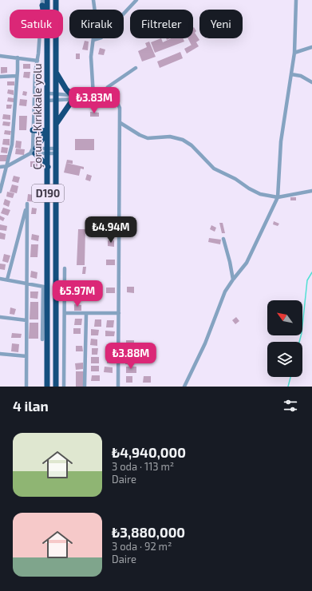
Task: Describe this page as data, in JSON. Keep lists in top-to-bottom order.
{
  "streets": {
    "highway": ["Çorum-Kırıkkale yolu", "D190"]
  },
  "north": "top left",
  "page": {
    "chip": [
      "Satılık",
      "Kiralık",
      "Filtreler",
      "Yeni"
    ],
    "price": [
      "₺3.83M",
      "₺4.94M",
      "₺5.97M",
      "₺3.88M"
    ],
    "heading": "4 ilan",
    "list": [
      {
        "name": "₺4,940,000",
        "note": "3 oda · 113 m² · Daire"
      },
      {
        "name": "₺3,880,000",
        "note": "3 oda · 92 m² · Daire"
      }
    ]
  }
}
